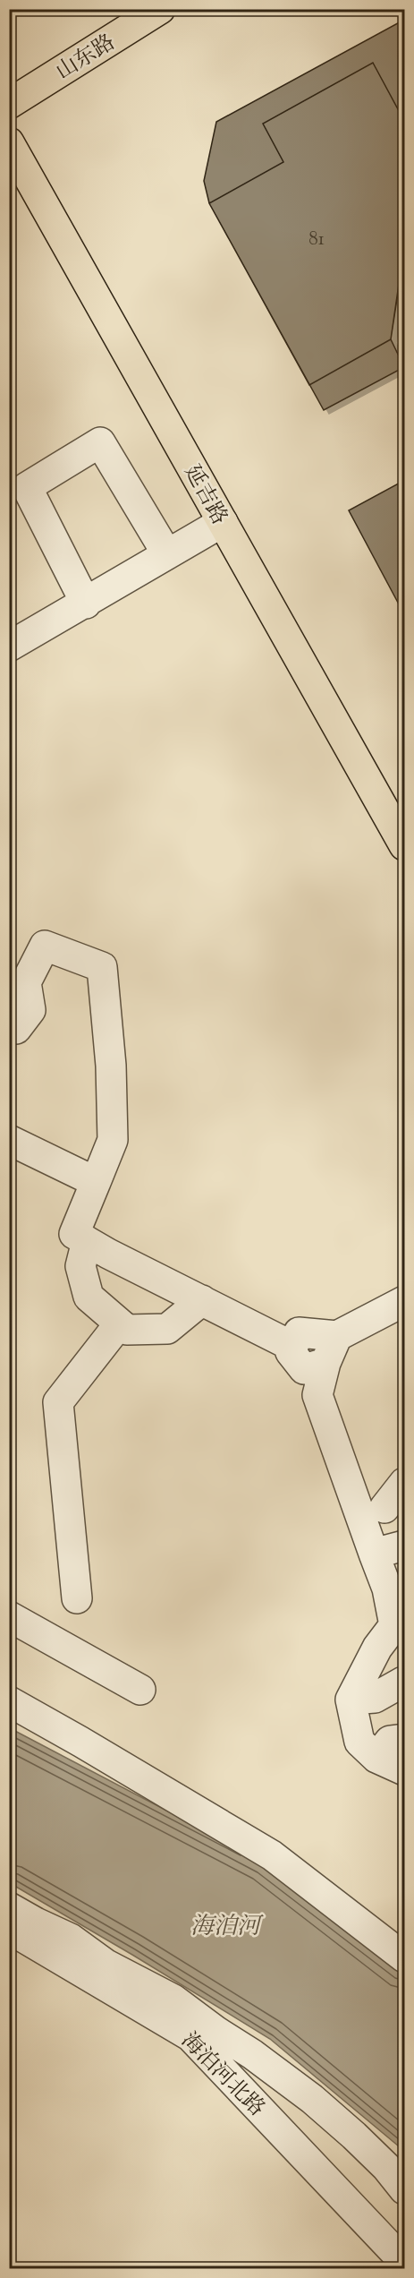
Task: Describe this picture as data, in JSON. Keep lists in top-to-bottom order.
{
  "streets": {
    "main road": ["山东路", "延吉路"],
    "street": ["海泊河北路"]
  },
  "water": ["海泊河"],
  "house_numbers": ["81"]
}
